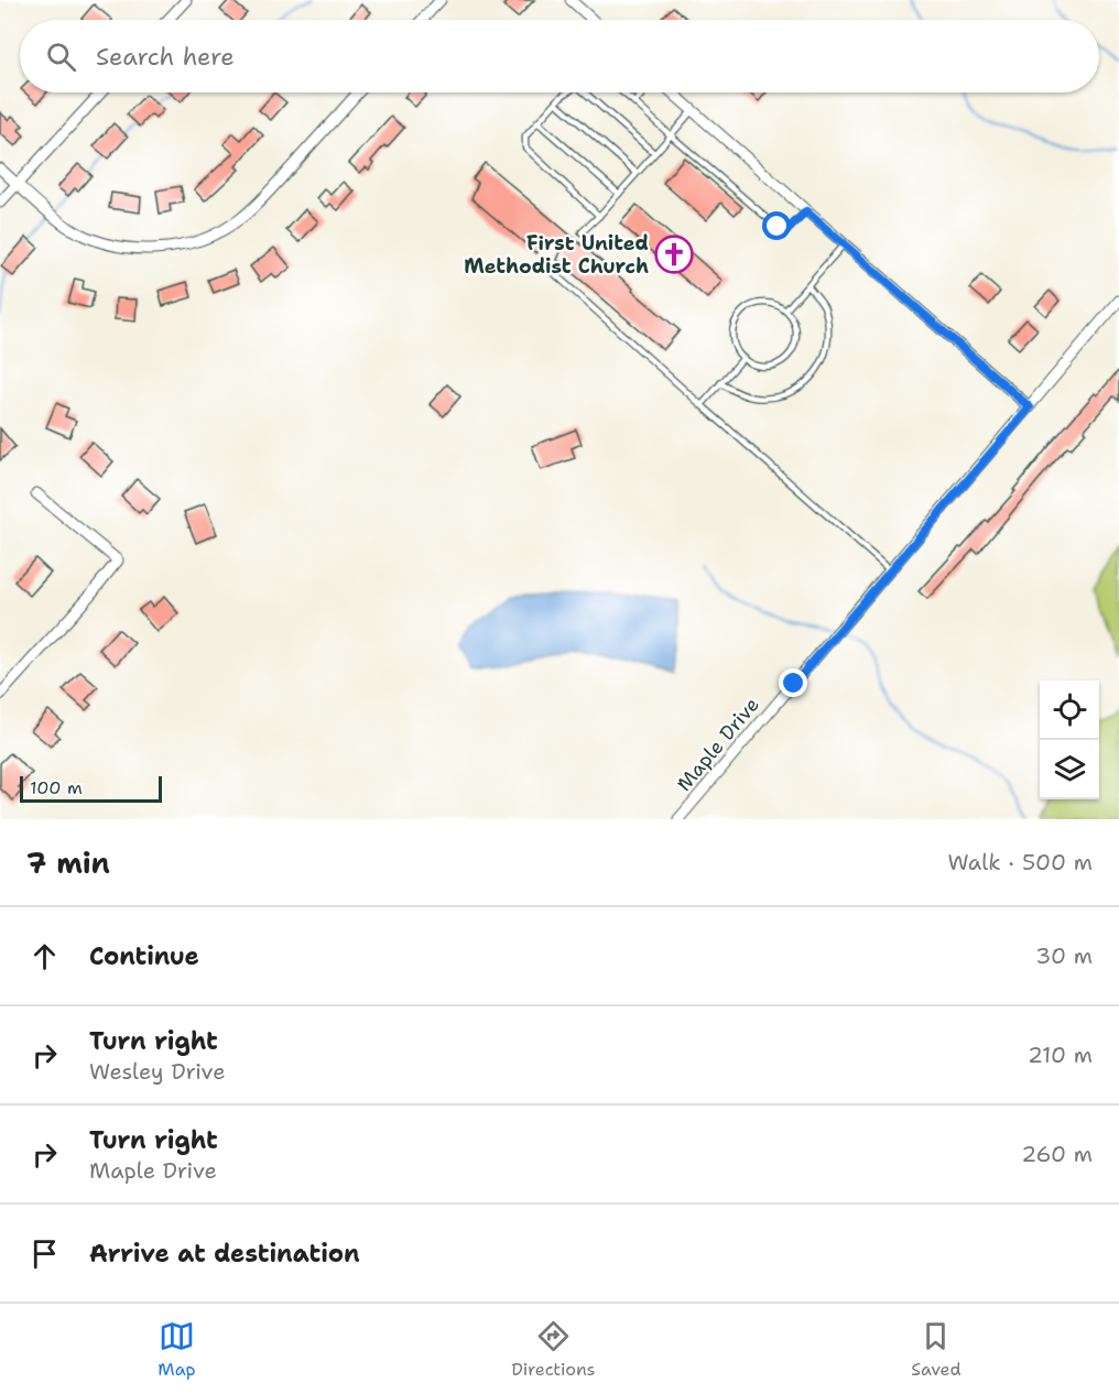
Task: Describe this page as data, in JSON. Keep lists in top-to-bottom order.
{
  "streets": {
    "street": ["Maple Drive"]
  },
  "places": {
    "church": ["First United Methodist Church"]
  },
  "scale_bar": "100 m",
  "page": {
    "search": "Search here",
    "scale": "100 m",
    "heading": ["7 min", "Walk · 500 m"],
    "list": [
      ["Continue", "30 m"],
      ["Turn right", "Wesley Drive", "210 m"],
      ["Turn right", "Maple Drive", "260 m"],
      "Arrive at destination"
    ],
    "nav": ["Map", "Directions", "Saved"]
  }
}
